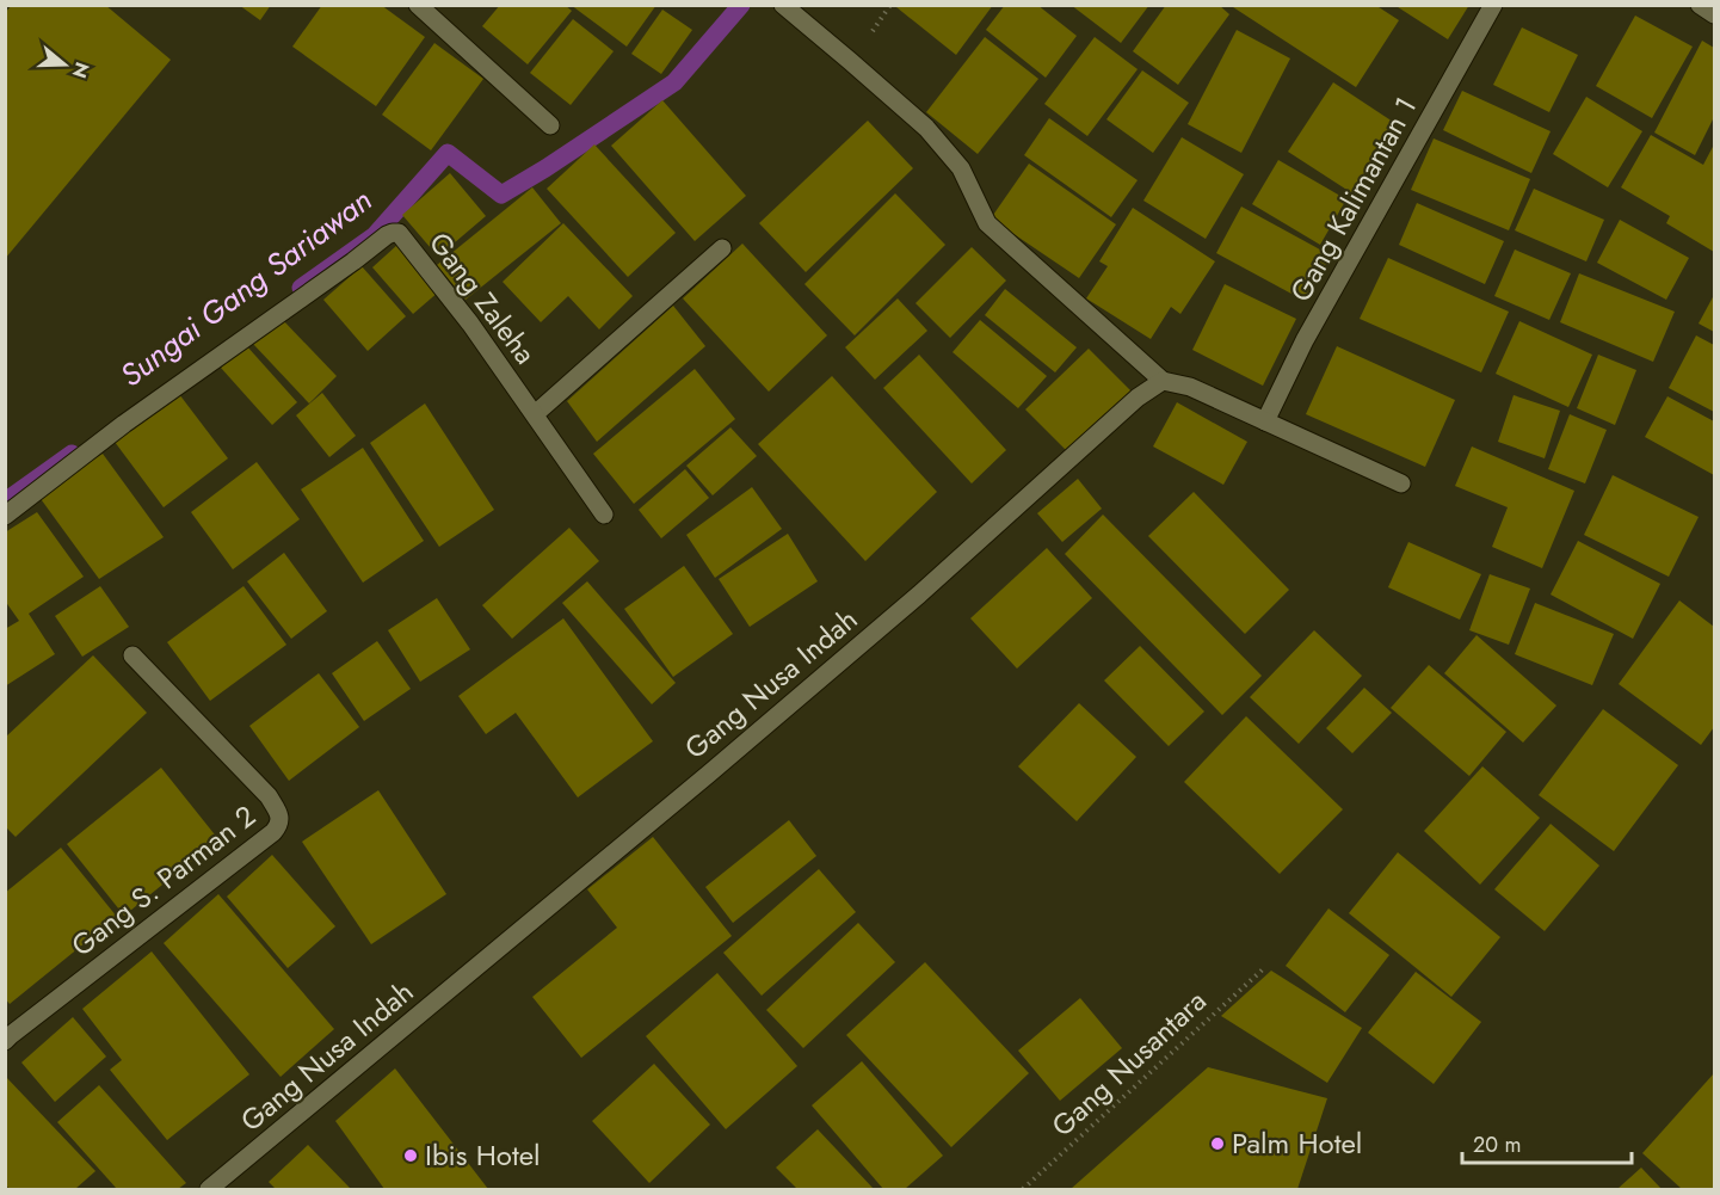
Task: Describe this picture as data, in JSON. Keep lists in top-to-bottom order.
{
  "streets": {
    "street": [
      "Gang Kalimantan 1",
      "Gang Zaleha",
      "Gang Nusa Indah",
      "Gang S. Parman 2"
    ],
    "path": ["Gang Nusantara"]
  },
  "water": ["Sungai Gang Sariawan"],
  "places": ["Palm Hotel", "Ibis Hotel"],
  "scale_bar": "20 m",
  "north": "right"
}
